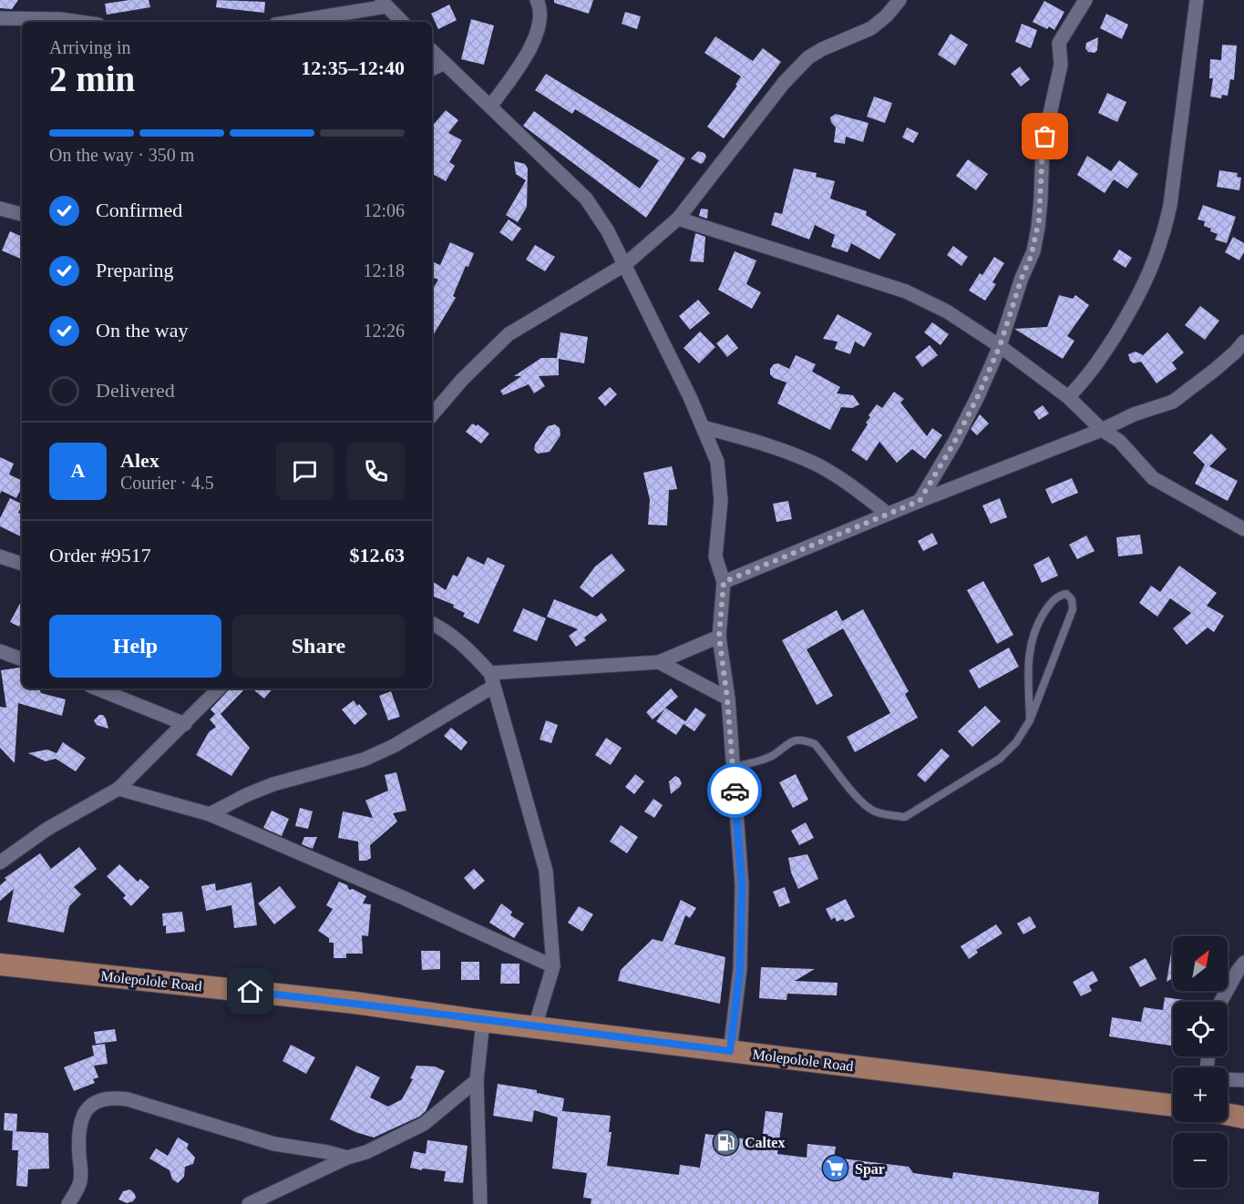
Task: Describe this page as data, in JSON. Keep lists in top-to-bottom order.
{
  "streets": {
    "main road": ["Molepolole Road"]
  },
  "places": {
    "fuel station": ["Caltex"],
    "supermarket": ["Spar"]
  },
  "north": "top right",
  "page": {
    "heading": ["2 min", "Arriving in", "12:35–12:40"],
    "panel": [
      "Alex",
      "Courier · 4.5",
      "Order #9517",
      "$12.63"
    ],
    "bar": "On the way · 350 m",
    "list": [
      ["Confirmed", "12:06"],
      ["Preparing", "12:18"],
      ["On the way", "12:26"],
      "Delivered"
    ],
    "round": "A",
    "buttons": ["Help", "Share"],
    "map_buttons": ["+", "−"]
  }
}
